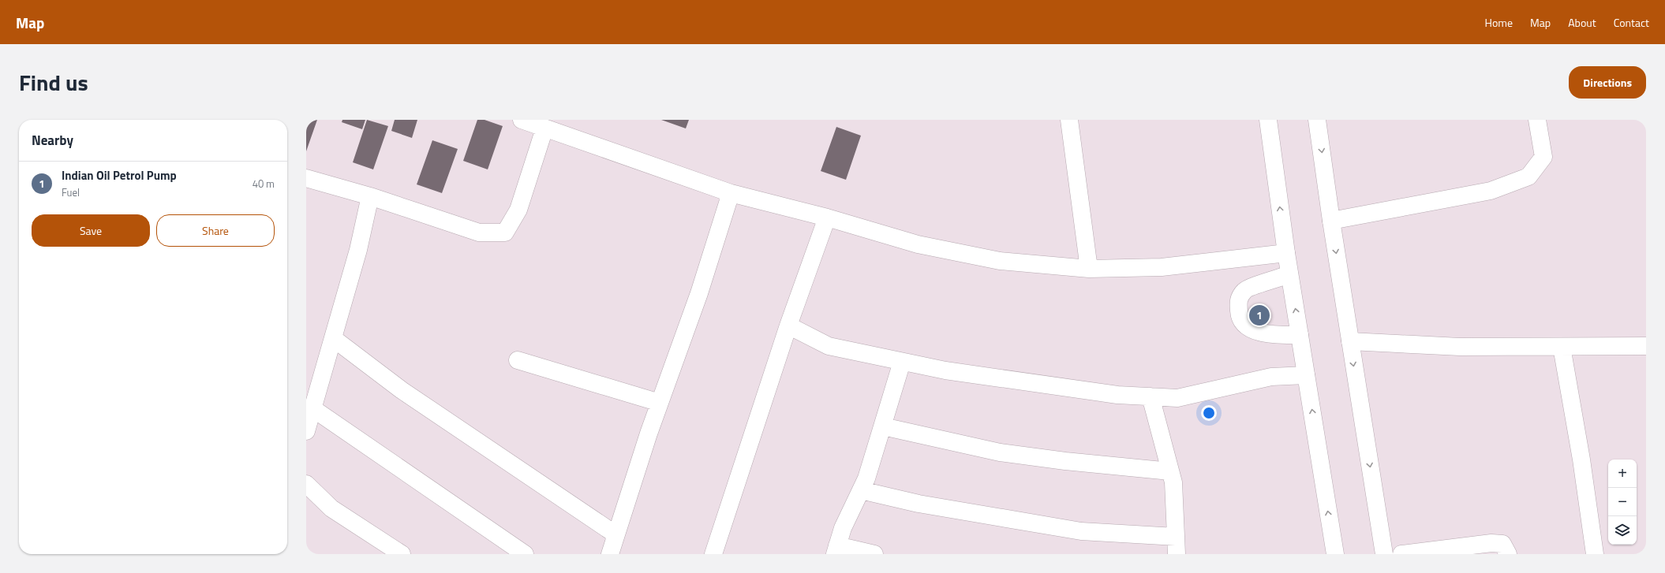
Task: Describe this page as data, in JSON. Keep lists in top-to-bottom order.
{
  "page": {
    "header": "Map",
    "nav": [
      "Home",
      "Map",
      "About",
      "Contact"
    ],
    "title": "Find us",
    "buttons": [
      "Directions",
      ["Save", "Share"]
    ],
    "heading": "Nearby",
    "list": [
      {
        "mark": "1",
        "name": "Indian Oil Petrol Pump",
        "note": "Fuel",
        "value": "40 m"
      }
    ],
    "pins": "1",
    "map_buttons": ["+", "−"]
  }
}
